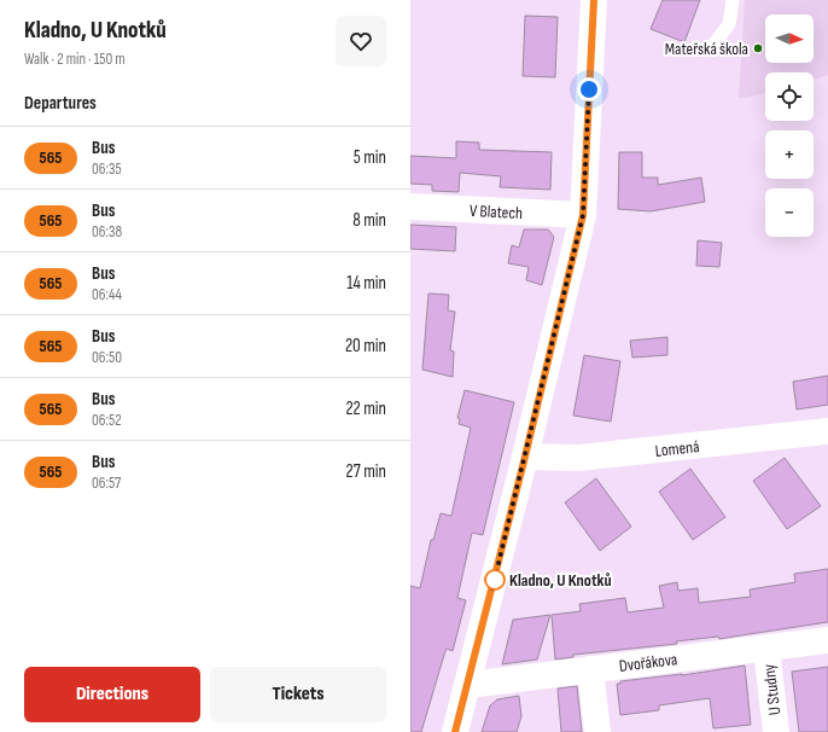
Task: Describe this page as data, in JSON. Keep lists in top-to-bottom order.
{
  "streets": {
    "street": [
      "V Blatech",
      "Lomená",
      "Dvořákova",
      "U Studny"
    ]
  },
  "crossings": [
    ["Dvořákova", "U Studny"]
  ],
  "places": ["Mateřská škola", "Kladno, U Knotků"],
  "lines": ["bus line 565"],
  "north": "right",
  "page": {
    "heading": [
      ["Kladno, U Knotků", "Walk · 2 min · 150 m"],
      "Departures"
    ],
    "map_buttons": ["+", "−"],
    "list": [
      {
        "mark": "565",
        "name": "Bus",
        "note": "06:35",
        "value": "5 min"
      },
      {
        "mark": "565",
        "name": "Bus",
        "note": "06:38",
        "value": "8 min"
      },
      {
        "mark": "565",
        "name": "Bus",
        "note": "06:44",
        "value": "14 min"
      },
      {
        "mark": "565",
        "name": "Bus",
        "note": "06:50",
        "value": "20 min"
      },
      {
        "mark": "565",
        "name": "Bus",
        "note": "06:52",
        "value": "22 min"
      },
      {
        "mark": "565",
        "name": "Bus",
        "note": "06:57",
        "value": "27 min"
      }
    ],
    "buttons": ["Directions", "Tickets"]
  }
}
